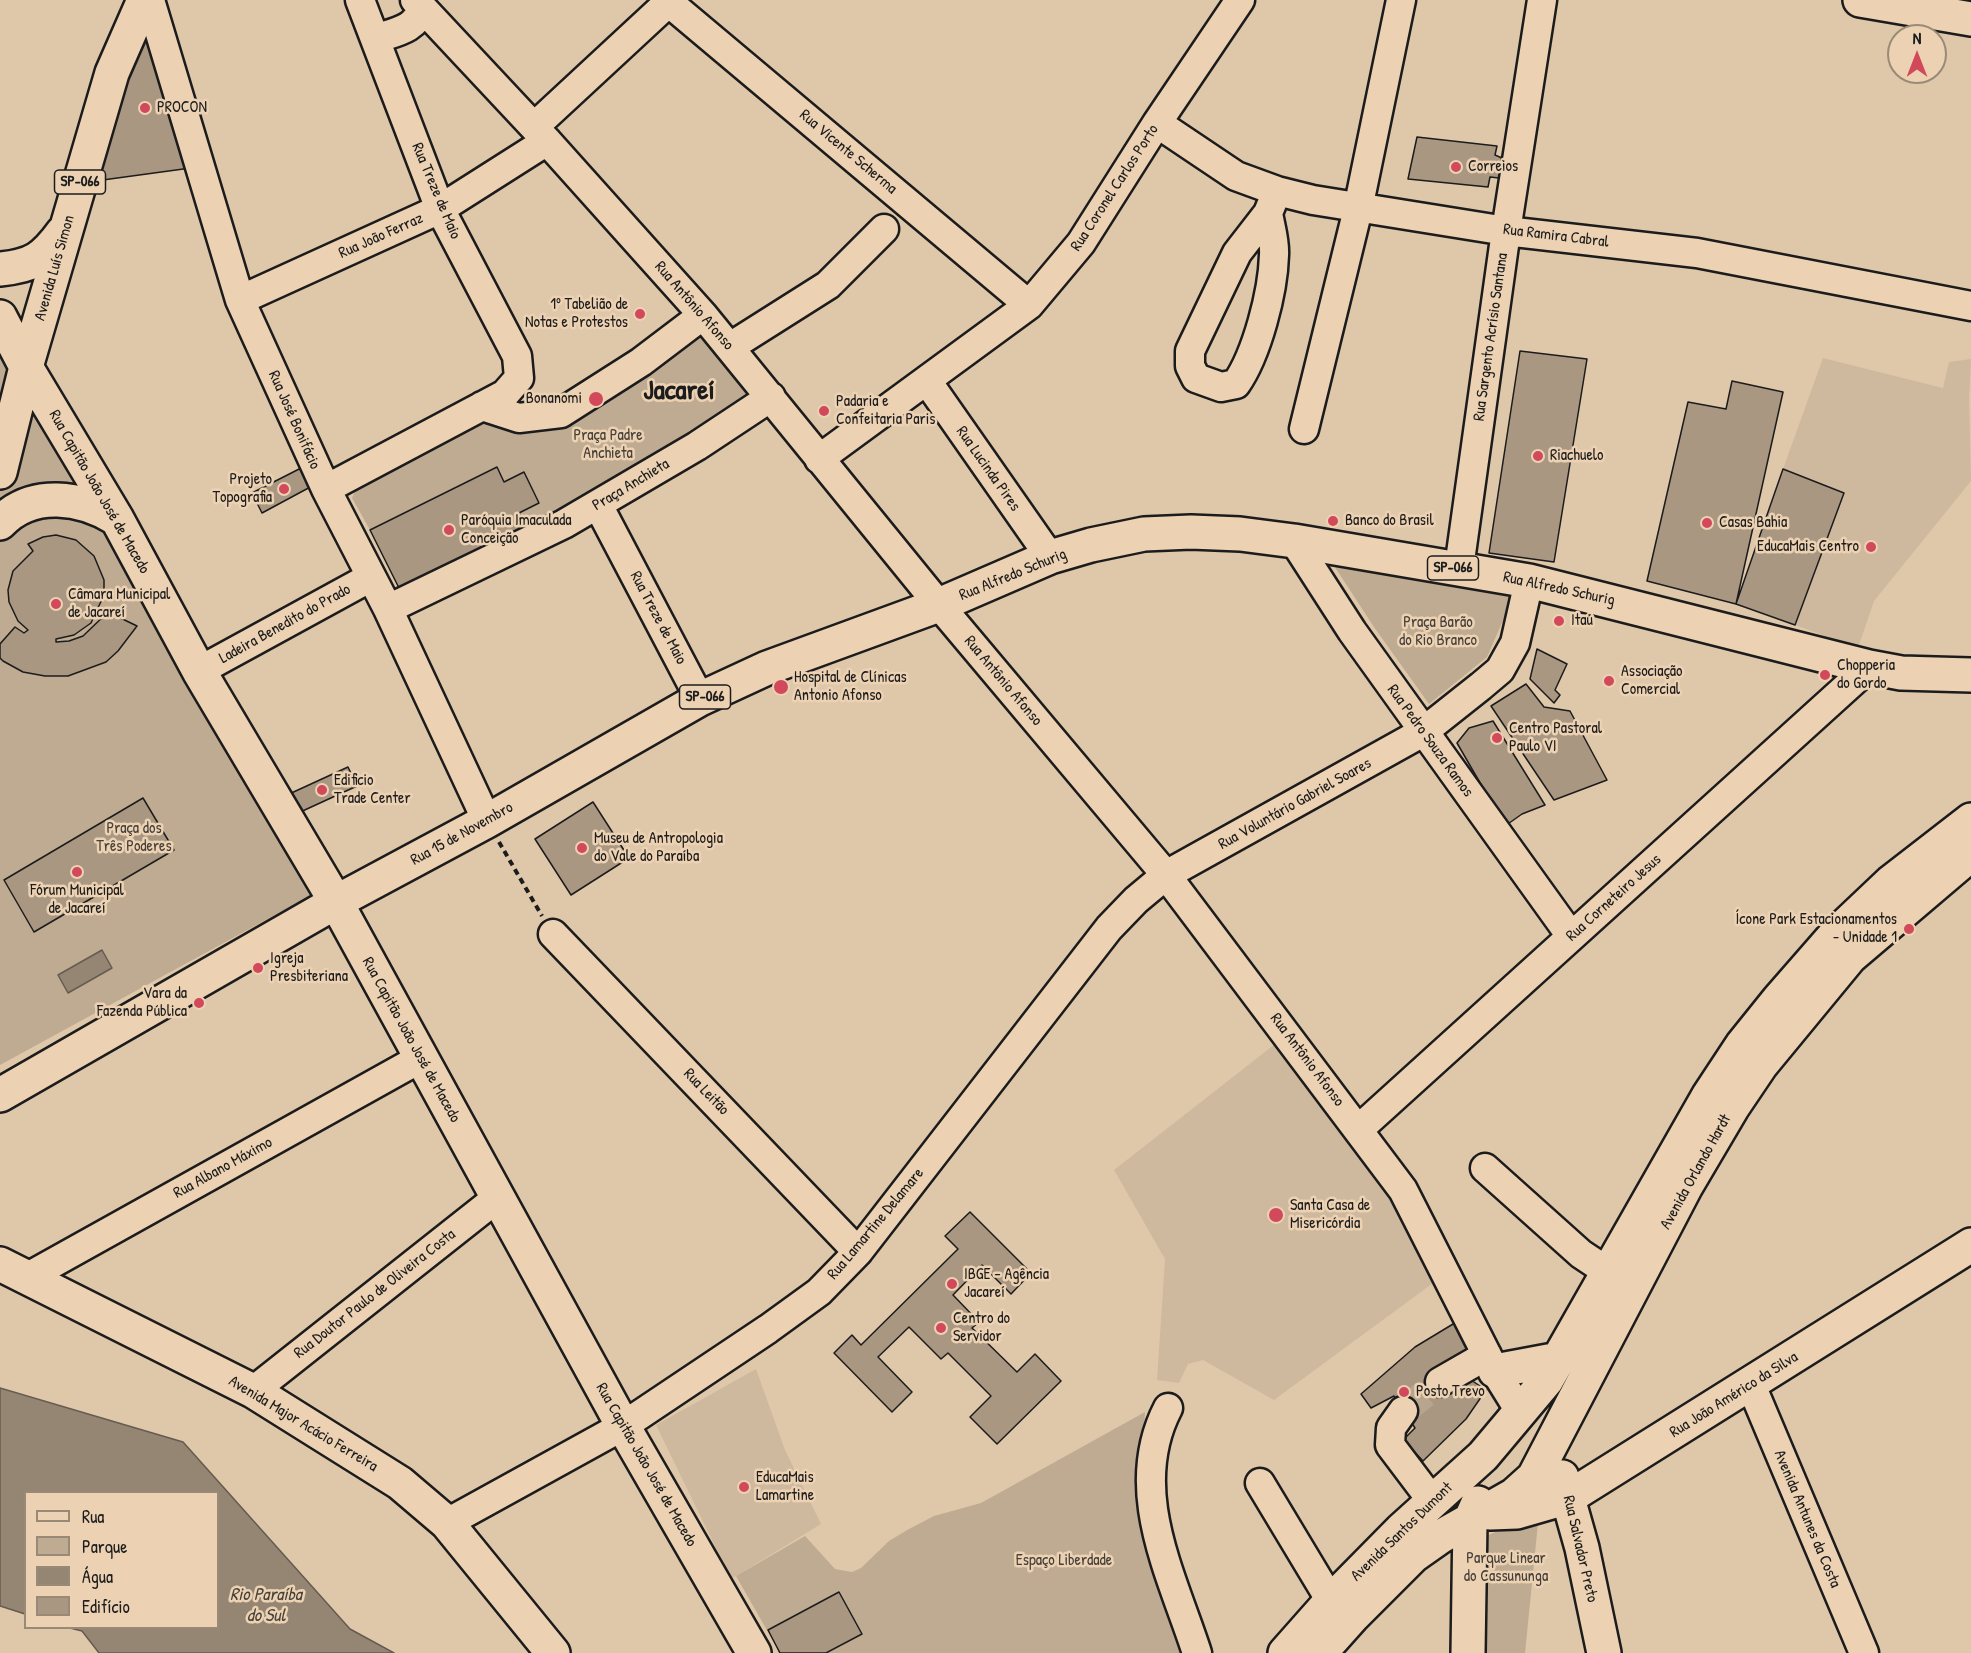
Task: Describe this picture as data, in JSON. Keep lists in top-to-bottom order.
{
  "streets": {
    "main road": [
      "SP-066",
      "Avenida Luís Simon",
      "Rua Capitão João José de Macedo",
      "Rua Alfredo Schurig",
      "Rua 15 de Novembro",
      "Avenida Orlando Hardt",
      "Rua João Américo da Silva",
      "Avenida Major Acácio Ferreira",
      "Avenida Santos Dumont",
      "Rua Salvador Preto"
    ],
    "street": [
      "Rua Vicente Scherma",
      "Rua Coronel Carlos Porto",
      "Rua Treze de Maio",
      "Rua João Ferraz",
      "Rua Ramira Cabral",
      "Rua Antônio Afonso",
      "Rua Sargento Acrísio Santana",
      "Rua José Bonifácio",
      "Rua Lucinda Pires",
      "Praça Anchieta",
      "Ladeira Benedito do Prado",
      "Rua Pedro Souza Ramos",
      "Rua Voluntário Gabriel Soares",
      "Rua Corneteiro Jesus",
      "Rua Leitão",
      "Rua Albano Máximo",
      "Rua Lamartine Delamare",
      "Rua Doutor Paulo de Oliveira Costa",
      "Avenida Antunes da Costa"
    ]
  },
  "crossings": [
    ["Rua Vicente Scherma", "Rua Coronel Carlos Porto"],
    ["Rua Vicente Scherma", "Rua João Ferraz"],
    ["Rua Coronel Carlos Porto", "Rua Ramira Cabral"],
    ["Rua Coronel Carlos Porto", "Rua Antônio Afonso"],
    ["Rua Coronel Carlos Porto", "Rua Lucinda Pires"],
    ["Rua Treze de Maio", "Rua João Ferraz"],
    ["Rua Treze de Maio", "Praça Anchieta"],
    ["Rua Treze de Maio", "Rua 15 de Novembro"],
    ["Rua João Ferraz", "Rua Antônio Afonso"],
    ["Rua João Ferraz", "Rua José Bonifácio"],
    ["Rua Ramira Cabral", "Rua Sargento Acrísio Santana"],
    ["Avenida Luís Simon", "Rua Capitão João José de Macedo"],
    ["Rua Antônio Afonso", "Praça Anchieta"],
    ["Rua Antônio Afonso", "Rua Alfredo Schurig"],
    ["Rua Antônio Afonso", "Rua Voluntário Gabriel Soares"],
    ["Rua Antônio Afonso", "Rua 15 de Novembro"],
    ["Rua Antônio Afonso", "Rua Corneteiro Jesus"],
    ["Rua Antônio Afonso", "Avenida Orlando Hardt"],
    ["Rua Antônio Afonso", "Rua Lamartine Delamare"],
    ["Rua Antônio Afonso", "Avenida Santos Dumont"],
    ["Rua Sargento Acrísio Santana", "Rua Alfredo Schurig"],
    ["Rua José Bonifácio", "Praça Anchieta"],
    ["Rua José Bonifácio", "Ladeira Benedito do Prado"],
    ["Rua José Bonifácio", "Rua 15 de Novembro"],
    ["Rua Lucinda Pires", "Rua Alfredo Schurig"],
    ["Rua Capitão João José de Macedo", "Ladeira Benedito do Prado"],
    ["Rua Capitão João José de Macedo", "Rua 15 de Novembro"],
    ["Rua Capitão João José de Macedo", "Rua Albano Máximo"],
    ["Rua Capitão João José de Macedo", "Rua Lamartine Delamare"],
    ["Rua Capitão João José de Macedo", "Rua Doutor Paulo de Oliveira Costa"],
    ["Rua Alfredo Schurig", "Rua Pedro Souza Ramos"],
    ["Rua Alfredo Schurig", "Rua 15 de Novembro"],
    ["Rua Alfredo Schurig", "Rua Corneteiro Jesus"],
    ["Rua Pedro Souza Ramos", "Rua Voluntário Gabriel Soares"],
    ["Rua Pedro Souza Ramos", "Rua Corneteiro Jesus"],
    ["Rua Voluntário Gabriel Soares", "Rua Lamartine Delamare"],
    ["Rua Leitão", "Rua Lamartine Delamare"],
    ["Rua Albano Máximo", "Avenida Major Acácio Ferreira"],
    ["Avenida Orlando Hardt", "Rua João Américo da Silva"],
    ["Avenida Orlando Hardt", "Avenida Santos Dumont"],
    ["Avenida Orlando Hardt", "Rua Salvador Preto"],
    ["Rua Lamartine Delamare", "Avenida Major Acácio Ferreira"],
    ["Rua Doutor Paulo de Oliveira Costa", "Avenida Major Acácio Ferreira"],
    ["Rua João Américo da Silva", "Avenida Antunes da Costa"],
    ["Rua João Américo da Silva", "Avenida Santos Dumont"],
    ["Rua João Américo da Silva", "Rua Salvador Preto"]
  ],
  "districts": ["Jacareí"],
  "water": ["Rio Paraíba do Sul"],
  "parks": [
    "Praça Padre Anchieta",
    "Praça Barão do Rio Branco",
    "Praça dos Três Poderes",
    "Parque Linear do Cassununga",
    "Espaço Liberdade"
  ],
  "places": [
    "PROCON",
    "Correios",
    "1º Tabelião de Notas e Protestos",
    "Bonanomi",
    "Padaria e Confeitaria Paris",
    "Riachuelo",
    "Projeto Topografia",
    "Banco do Brasil",
    "Casas Bahia",
    "Paróquia Imaculada Conceição",
    "EducaMais Centro",
    "Câmara Municipal de Jacareí",
    "Itaú",
    "Chopperia do Gordo",
    "Associação Comercial",
    "Hospital de Clínicas Antonio Afonso",
    "Centro Pastoral Paulo VI",
    "Edificio Trade Center",
    "Museu de Antropologia do Vale do Paraíba",
    "Fórum Municipal de Jacareí",
    "Ícone Park Estacionamentos - Unidade 1",
    "Igreja Presbiteriana",
    "Vara da Fazenda Pública",
    "Santa Casa de Misericórdia",
    "IBGE - Agência Jacareí",
    "Centro do Servidor",
    "Posto Trevo",
    "EducaMais Lamartine"
  ],
  "legend": [
    "Rua",
    "Parque",
    "Água",
    "Edifício"
  ],
  "north": "top"
}
